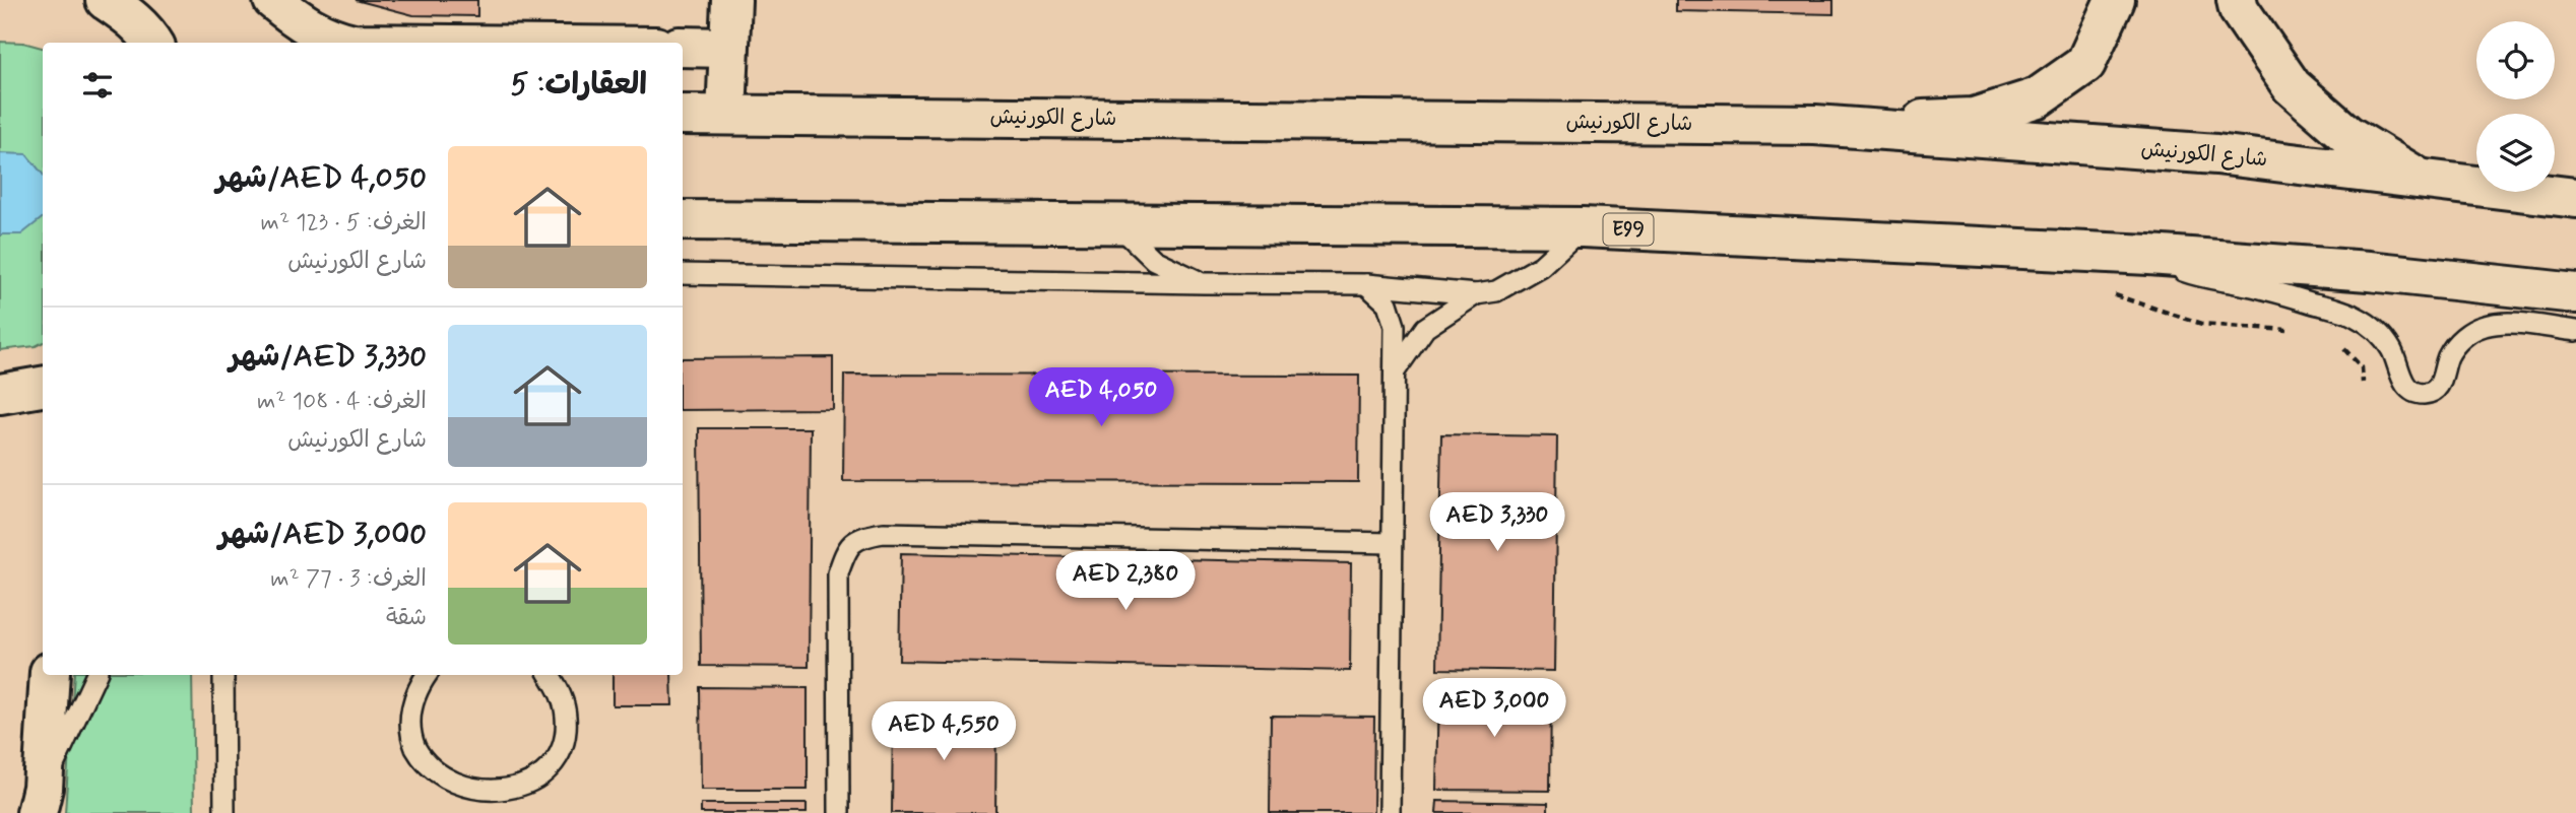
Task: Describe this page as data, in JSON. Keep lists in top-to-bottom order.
{
  "streets": {
    "main road": ["شارع الكورنيش", "E99"]
  },
  "page": {
    "heading": "العقارات: 5",
    "list": [
      {
        "name": "AED 4,050/شهر",
        "note": "الغرف: 5 · 123 m² · شارع الكورنيش"
      },
      {
        "name": "AED 3,330/شهر",
        "note": "الغرف: 4 · 108 m² · شارع الكورنيش"
      },
      {
        "name": "AED 3,000/شهر",
        "note": "الغرف: 3 · 77 m² · شقة"
      }
    ],
    "price": [
      "AED 4,050",
      "AED 3,330",
      "AED 2,380",
      "AED 3,000",
      "AED 4,550"
    ]
  }
}
